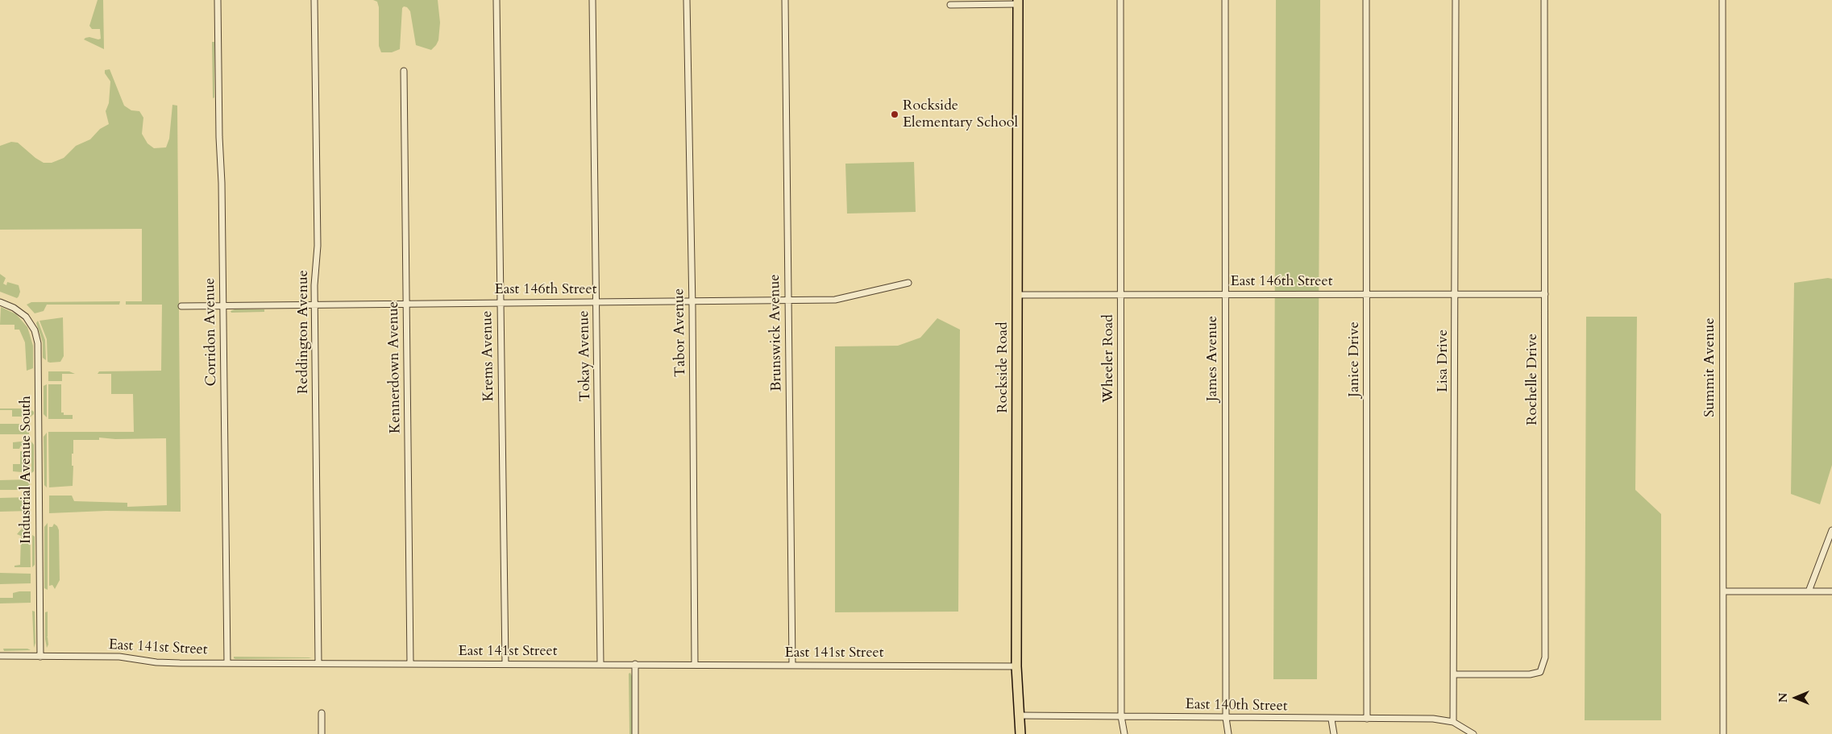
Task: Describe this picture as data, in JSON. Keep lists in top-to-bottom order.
{
  "streets": {
    "main road": ["Rockside Road"],
    "street": [
      "East 146th Street",
      "Corridon Avenue",
      "Reddington Avenue",
      "Tabor Avenue",
      "Brunswick Avenue",
      "Krems Avenue",
      "Tokay Avenue",
      "Wheeler Road",
      "James Avenue",
      "Janice Drive",
      "Lisa Drive",
      "Kennerdown Avenue",
      "Summit Avenue",
      "Rochelle Drive",
      "Industrial Avenue South",
      "East 141st Street",
      "East 140th Street"
    ]
  },
  "crossings": [
    ["East 146th Street", "Corridon Avenue"],
    ["East 146th Street", "Reddington Avenue"],
    ["East 146th Street", "Tabor Avenue"],
    ["East 146th Street", "Brunswick Avenue"],
    ["East 146th Street", "Krems Avenue"],
    ["East 146th Street", "Tokay Avenue"],
    ["East 146th Street", "Wheeler Road"],
    ["East 146th Street", "James Avenue"],
    ["East 146th Street", "Janice Drive"],
    ["East 146th Street", "Lisa Drive"],
    ["East 146th Street", "Kennerdown Avenue"],
    ["East 146th Street", "Rockside Road"],
    ["East 146th Street", "Rochelle Drive"],
    ["Corridon Avenue", "East 141st Street"],
    ["Reddington Avenue", "East 141st Street"],
    ["Tabor Avenue", "East 141st Street"],
    ["Brunswick Avenue", "East 141st Street"],
    ["Krems Avenue", "East 141st Street"],
    ["Tokay Avenue", "East 141st Street"],
    ["Wheeler Road", "East 140th Street"],
    ["James Avenue", "East 140th Street"],
    ["Janice Drive", "East 140th Street"],
    ["Lisa Drive", "Rochelle Drive"],
    ["Lisa Drive", "East 140th Street"],
    ["Kennerdown Avenue", "East 141st Street"],
    ["Rockside Road", "East 141st Street"],
    ["Rockside Road", "East 140th Street"],
    ["Industrial Avenue South", "East 141st Street"]
  ],
  "places": ["Rockside Elementary School"],
  "north": "left"
}
